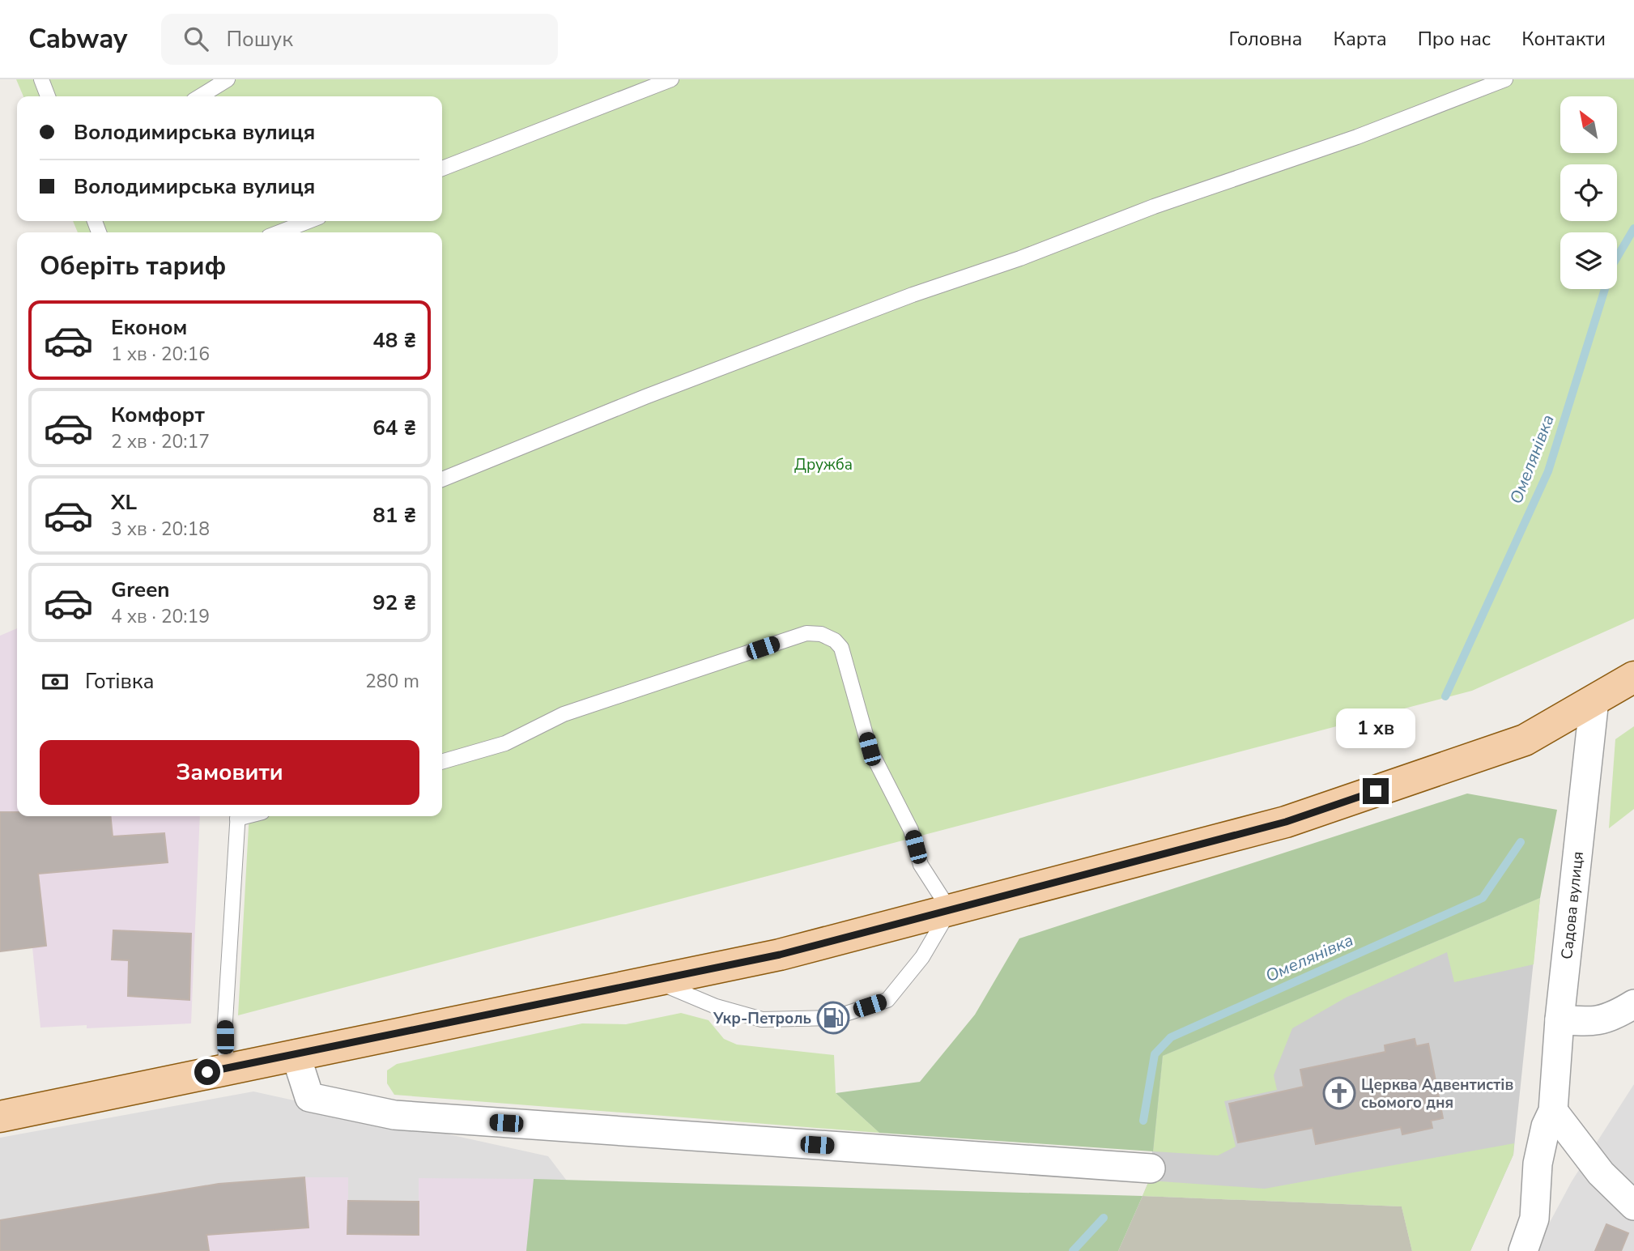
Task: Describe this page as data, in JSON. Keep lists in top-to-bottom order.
{
  "streets": {
    "street": ["Садова вулиця"]
  },
  "water": ["Омелянівка"],
  "parks": ["Дружба"],
  "places": {
    "fuel station": ["Укр-Петроль"],
    "church": ["Церква Адвентистів сьомого дня"]
  },
  "north": "top left",
  "page": {
    "header": "Cabway",
    "search": "Пошук",
    "nav": [
      "Головна",
      "Карта",
      "Про нас",
      "Контакти"
    ],
    "banner": ["Володимирська вулиця", "Володимирська вулиця"],
    "heading": "Оберіть тариф",
    "list": [
      {
        "name": "Економ",
        "note": "1 хв · 20:16",
        "value": "48 ₴"
      },
      {
        "name": "Комфорт",
        "note": "2 хв · 20:17",
        "value": "64 ₴"
      },
      {
        "name": "XL",
        "note": "3 хв · 20:18",
        "value": "81 ₴"
      },
      {
        "name": "Green",
        "note": "4 хв · 20:19",
        "value": "92 ₴"
      }
    ],
    "pay": ["Готівка", "280 m"],
    "bubble": "1 хв",
    "buttons": "Замовити"
  }
}
